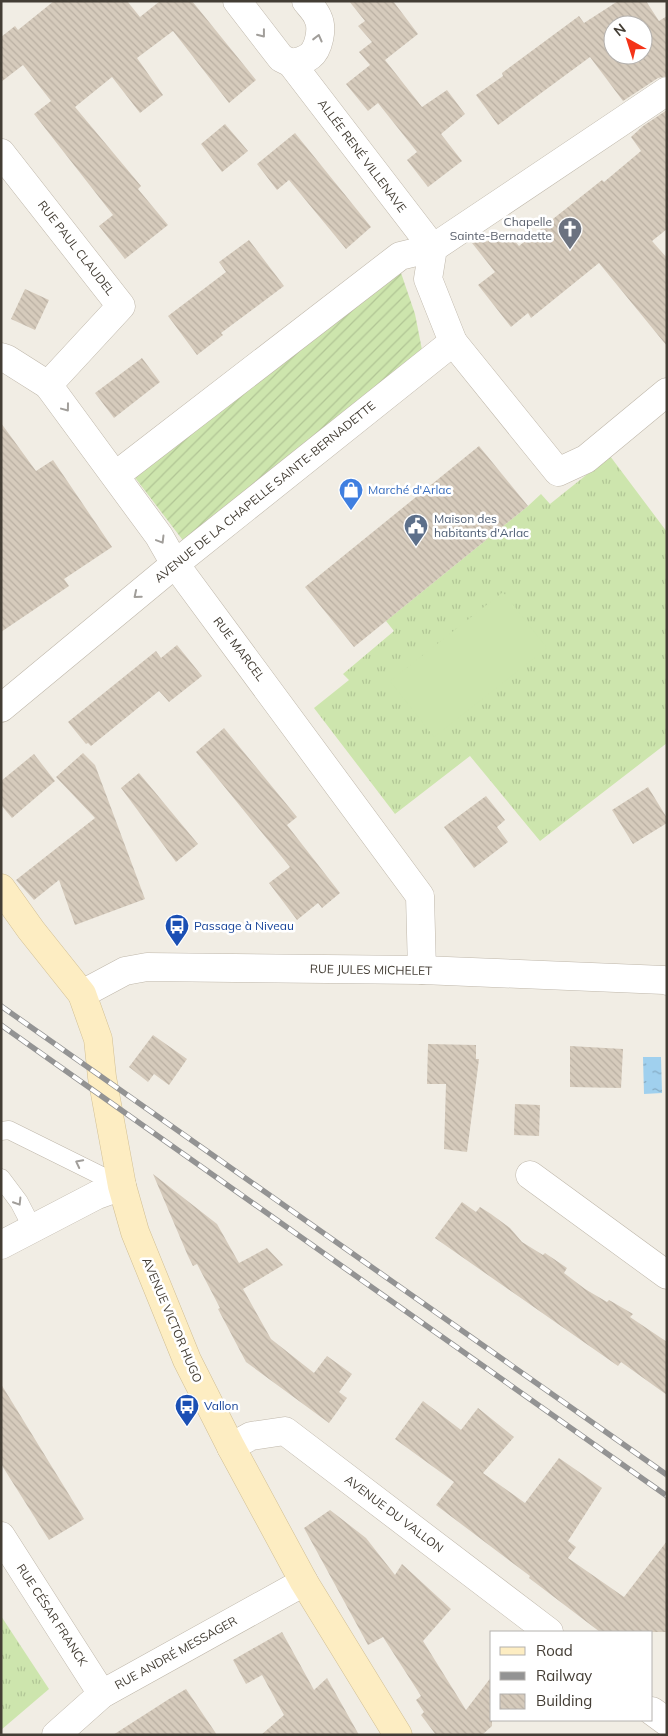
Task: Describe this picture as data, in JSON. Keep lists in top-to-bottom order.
{
  "streets": {
    "street": [
      "ALLÉE RENÉ VILLENAVE",
      "RUE PAUL CLAUDEL",
      "AVENUE DE LA CHAPELLE SAINTE-BERNADETTE",
      "RUE MARCEL",
      "RUE JULES MICHELET",
      "AVENUE VICTOR HUGO",
      "AVENUE DU VALLON",
      "RUE CÉSAR FRANCK",
      "RUE ANDRÉ MESSAGER"
    ]
  },
  "crossings": [
    ["RUE PAUL CLAUDEL", "RUE MARCEL"],
    ["AVENUE DE LA CHAPELLE SAINTE-BERNADETTE", "RUE MARCEL"],
    ["RUE MARCEL", "RUE JULES MICHELET"],
    ["RUE JULES MICHELET", "AVENUE VICTOR HUGO"],
    ["AVENUE VICTOR HUGO", "AVENUE DU VALLON"],
    ["AVENUE VICTOR HUGO", "RUE ANDRÉ MESSAGER"],
    ["RUE CÉSAR FRANCK", "RUE ANDRÉ MESSAGER"]
  ],
  "one_way": ["AVENUE DE LA CHAPELLE SAINTE-BERNADETTE"],
  "places": {
    "church": ["Chapelle Sainte-Bernadette"],
    "shop": ["Marché d'Arlac"],
    "public building": ["Maison des habitants d'Arlac"],
    "bus stop": ["Passage à Niveau", "Vallon"]
  },
  "legend": ["Road", "Railway", "Building"],
  "north": "top left"
}
